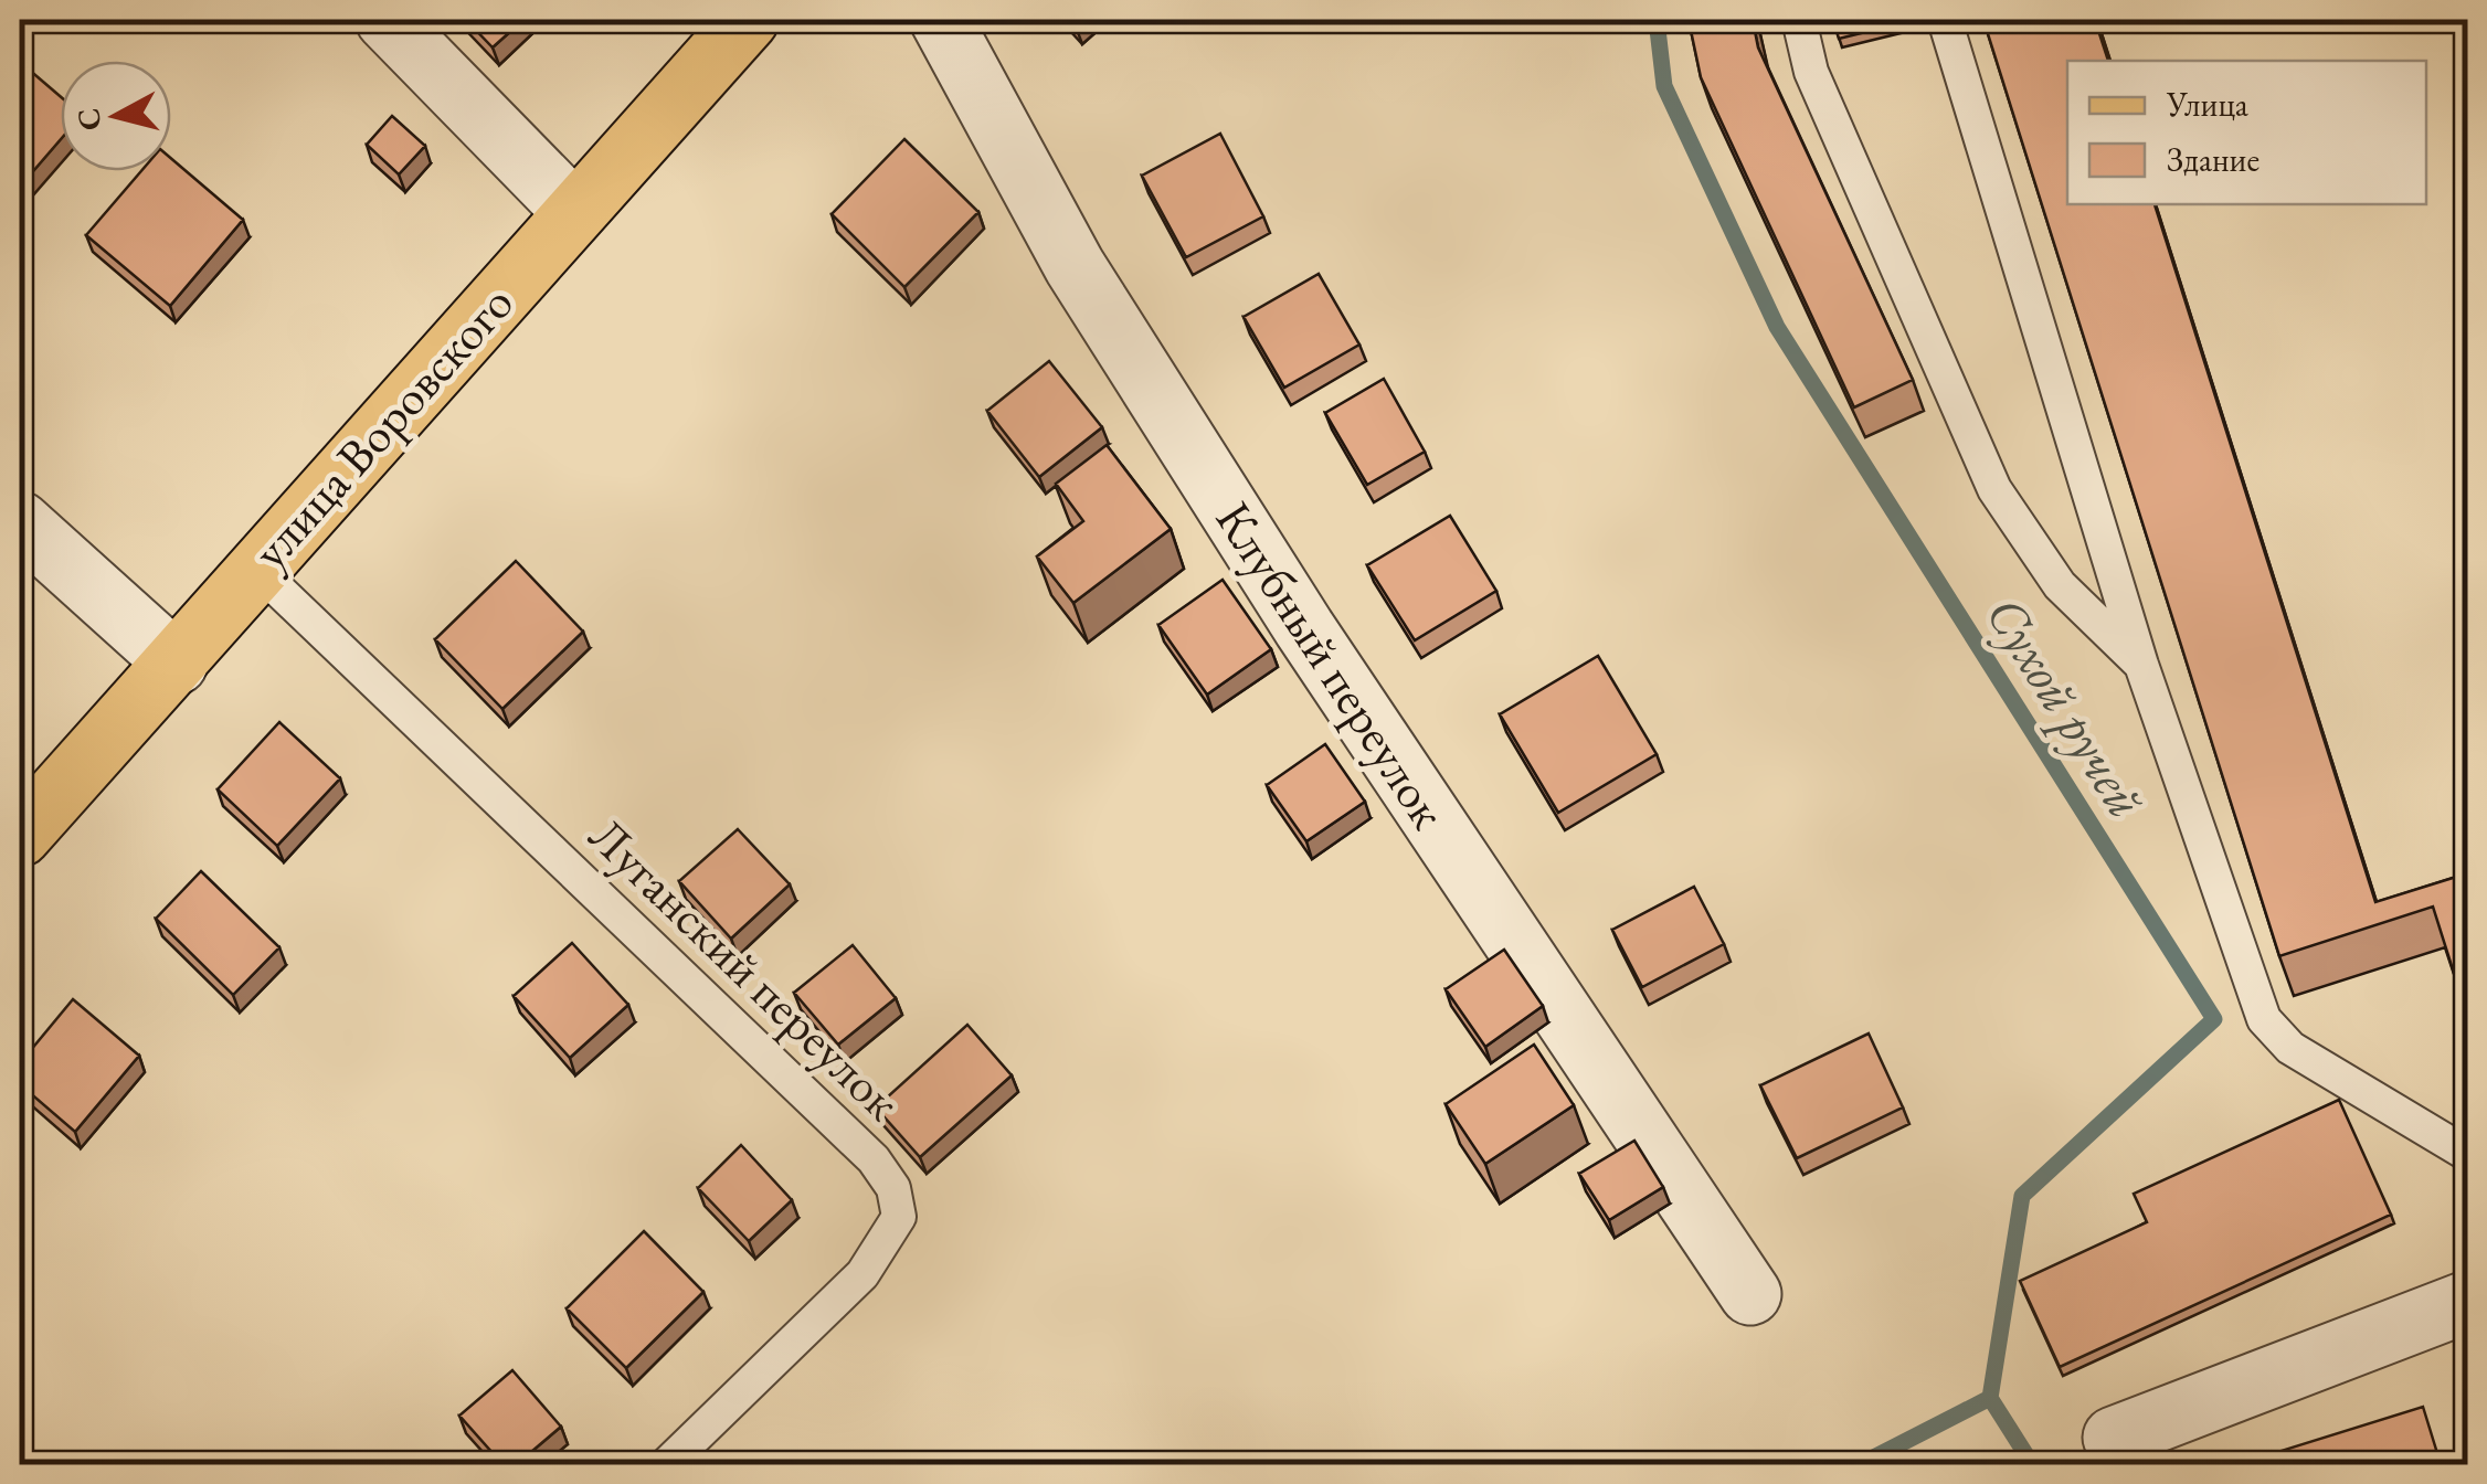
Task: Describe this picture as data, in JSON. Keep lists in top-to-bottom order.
{
  "streets": {
    "main road": ["улица Воровского"],
    "street": ["Клубный переулок"],
    "lane": ["Луганский переулок"]
  },
  "crossings": [
    ["улица Воровского", "Луганский переулок"]
  ],
  "water": ["Сухой ручей"],
  "legend": ["Улица", "Здание"],
  "north": "left"
}
